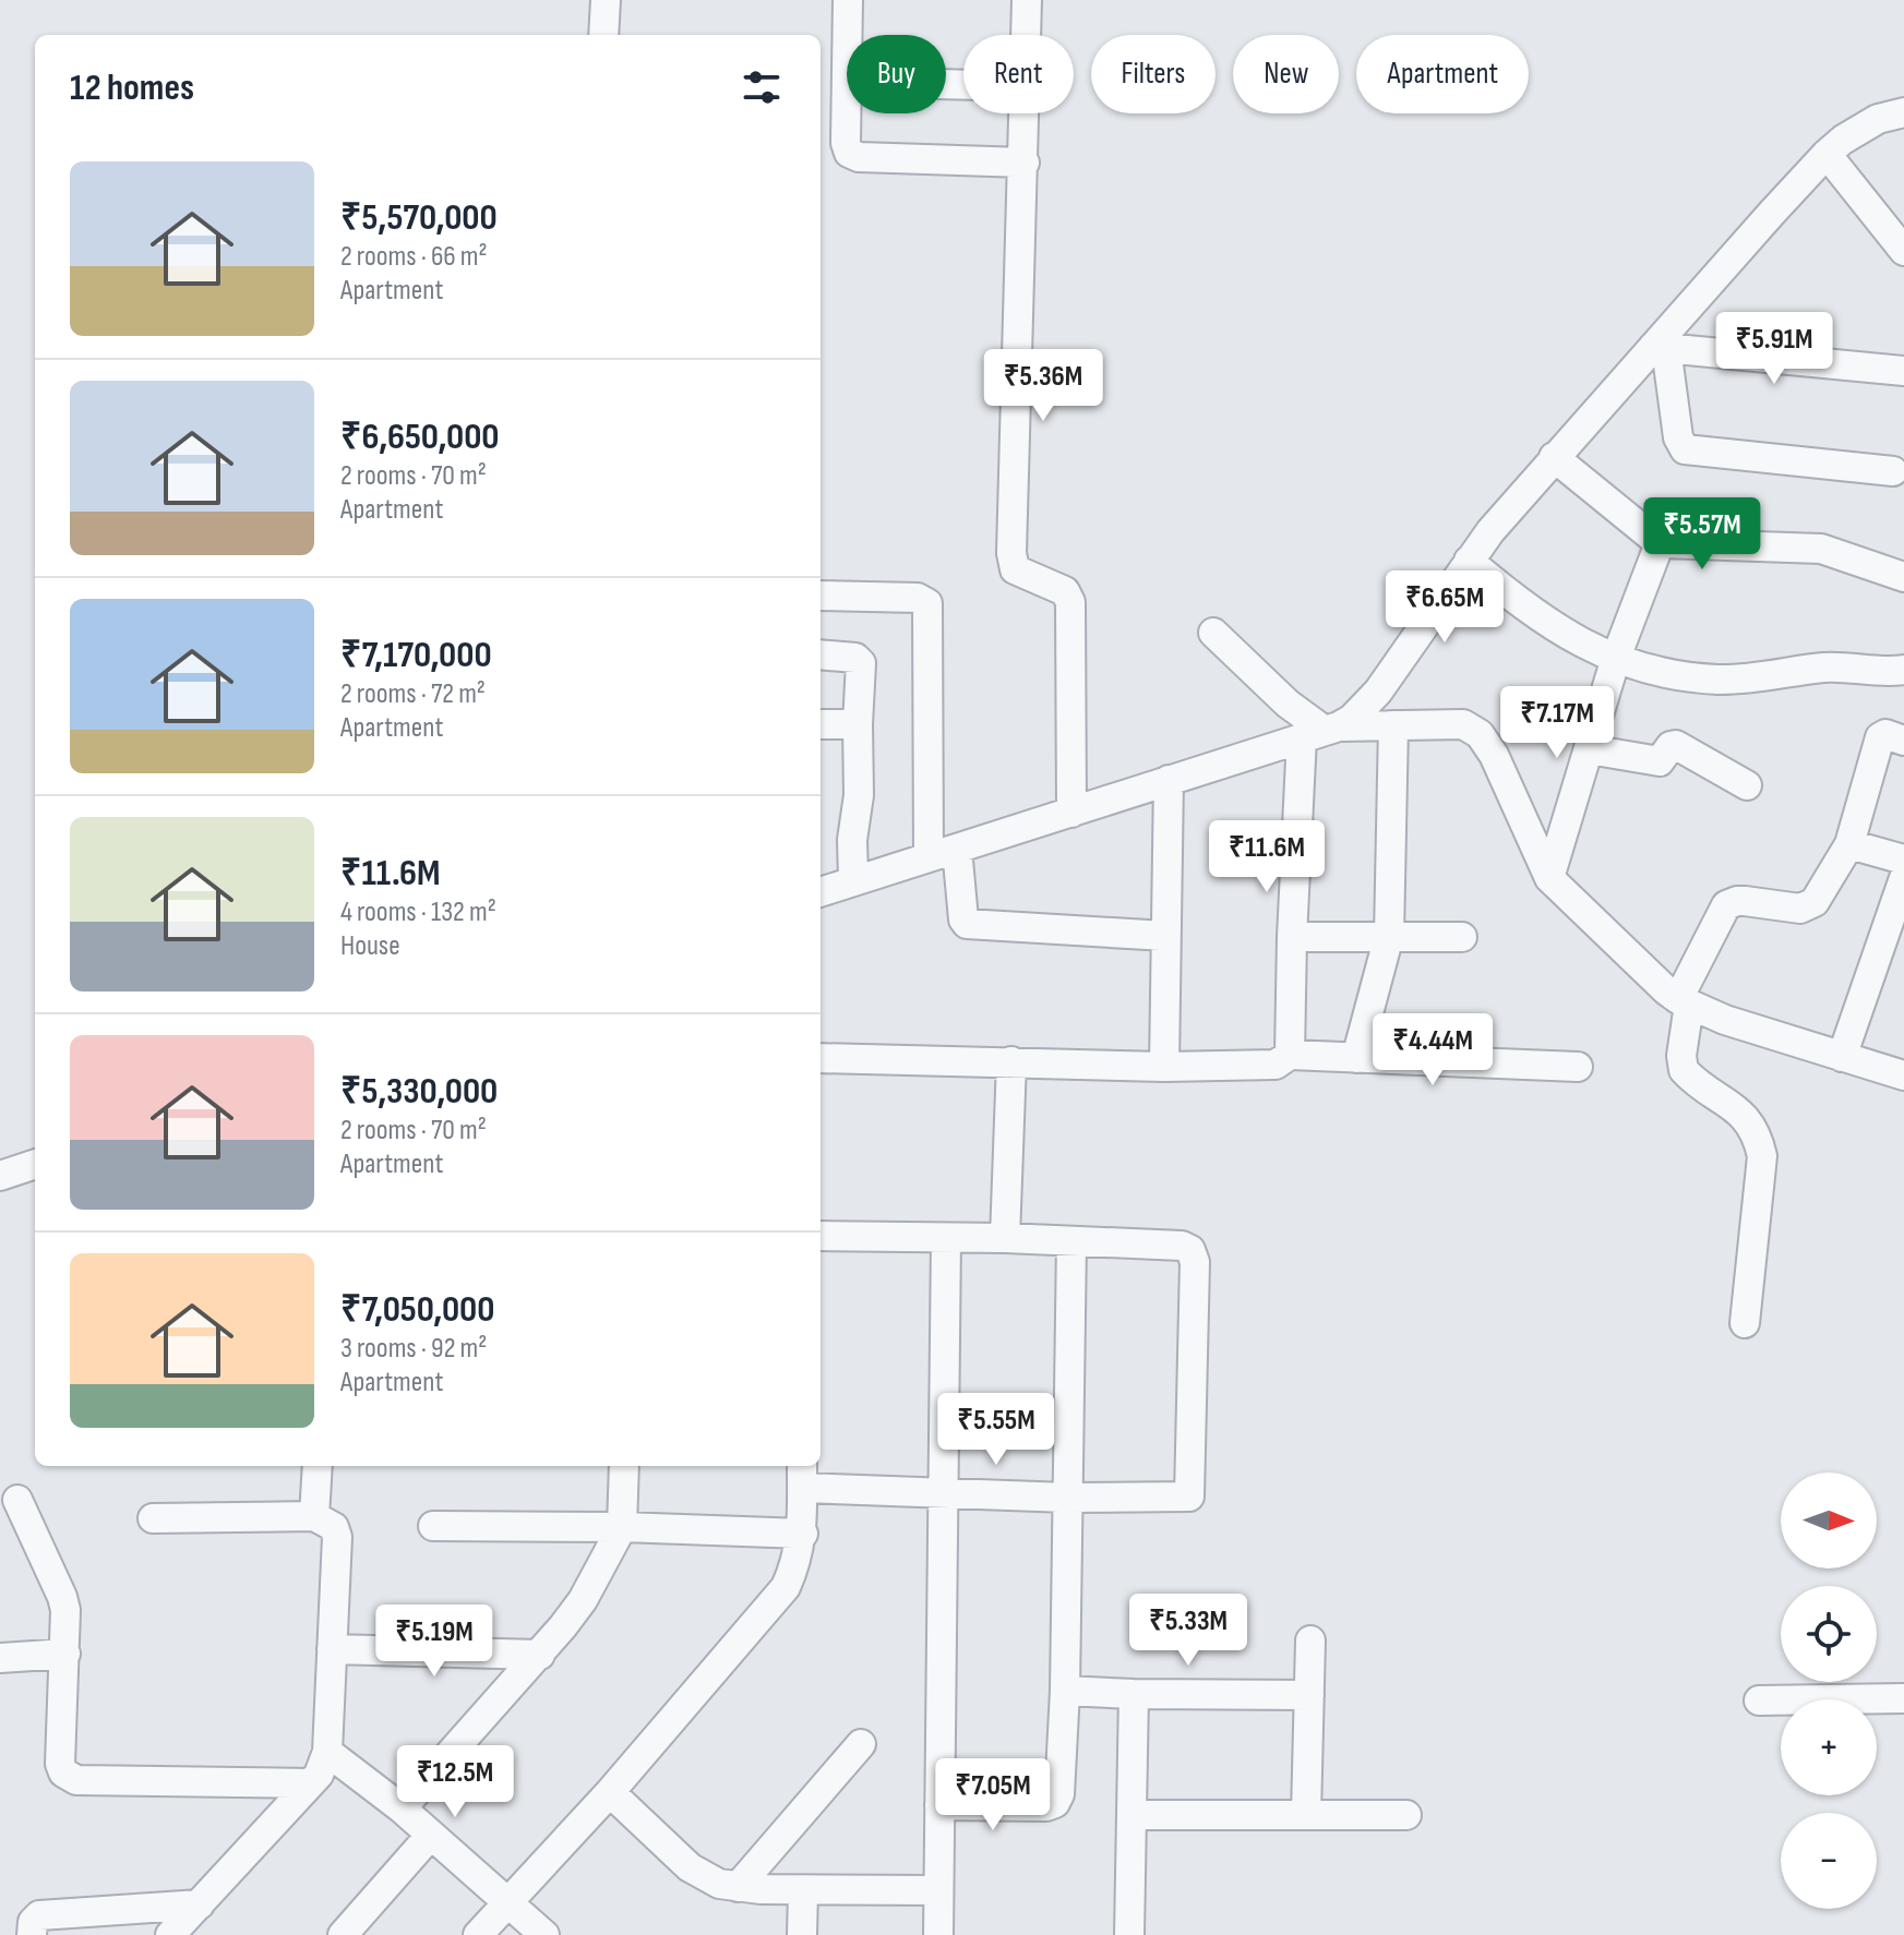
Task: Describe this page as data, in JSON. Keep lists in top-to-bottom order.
{
  "north": "right",
  "page": {
    "chip": [
      "Buy",
      "Rent",
      "Filters",
      "New",
      "Apartment"
    ],
    "heading": "12 homes",
    "list": [
      {
        "name": "₹5,570,000",
        "note": "2 rooms · 66 m² · Apartment"
      },
      {
        "name": "₹6,650,000",
        "note": "2 rooms · 70 m² · Apartment"
      },
      {
        "name": "₹7,170,000",
        "note": "2 rooms · 72 m² · Apartment"
      },
      {
        "name": "₹11.6M",
        "note": "4 rooms · 132 m² · House"
      },
      {
        "name": "₹5,330,000",
        "note": "2 rooms · 70 m² · Apartment"
      },
      {
        "name": "₹7,050,000",
        "note": "3 rooms · 92 m² · Apartment"
      }
    ],
    "price": [
      "₹5.91M",
      "₹5.36M",
      "₹5.57M",
      "₹6.65M",
      "₹7.17M",
      "₹11.6M",
      "₹4.44M",
      "₹5.55M",
      "₹5.33M",
      "₹5.19M",
      "₹12.5M",
      "₹7.05M"
    ],
    "map_buttons": ["+", "−"]
  }
}
